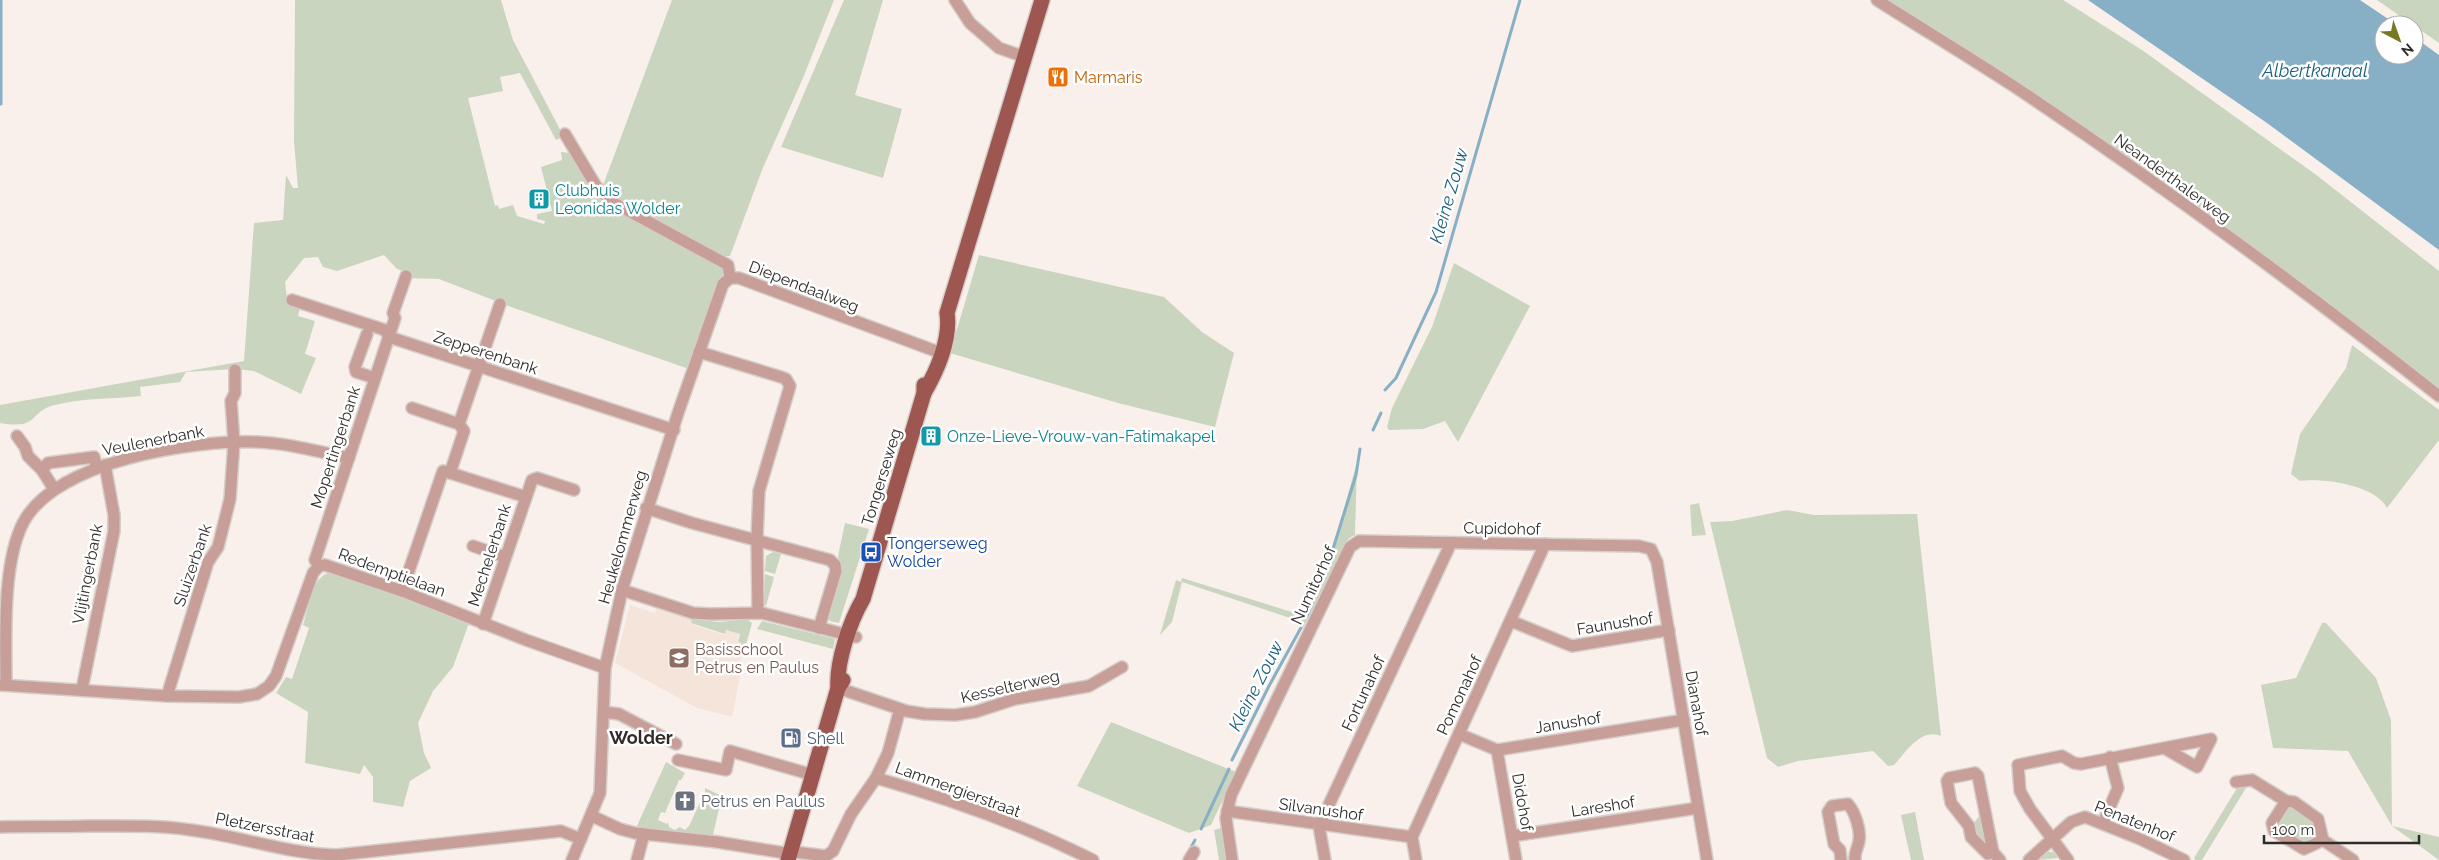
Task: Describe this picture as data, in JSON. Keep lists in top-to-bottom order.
{
  "streets": {
    "main road": ["Tongerseweg"],
    "street": [
      "Neanderthalerweg",
      "Diependaalweg",
      "Zepperenbank",
      "Veulenerbank",
      "Mopertingerbank",
      "Cupidohof",
      "Heukelommerweg",
      "Mechelerbank",
      "Sluizerbank",
      "Redemptielaan",
      "Vlijtingerbank",
      "Numitorhof",
      "Faunushof",
      "Kesselterweg",
      "Fortunahof",
      "Pomonahof",
      "Dianahof",
      "Janushof",
      "Lammergierstraat",
      "Didohof",
      "Lareshof",
      "Silvanushof",
      "Penatenhof",
      "Pletzersstraat"
    ]
  },
  "crossings": [
    ["Diependaalweg", "Tongerseweg"],
    ["Diependaalweg", "Heukelommerweg"],
    ["Zepperenbank", "Mopertingerbank"],
    ["Zepperenbank", "Heukelommerweg"],
    ["Veulenerbank", "Mopertingerbank"],
    ["Veulenerbank", "Sluizerbank"],
    ["Veulenerbank", "Redemptielaan"],
    ["Veulenerbank", "Vlijtingerbank"],
    ["Mopertingerbank", "Redemptielaan"],
    ["Tongerseweg", "Kesselterweg"],
    ["Tongerseweg", "Lammergierstraat"],
    ["Cupidohof", "Numitorhof"],
    ["Cupidohof", "Fortunahof"],
    ["Cupidohof", "Pomonahof"],
    ["Cupidohof", "Dianahof"],
    ["Heukelommerweg", "Redemptielaan"],
    ["Heukelommerweg", "Pletzersstraat"],
    ["Mechelerbank", "Redemptielaan"],
    ["Sluizerbank", "Redemptielaan"],
    ["Redemptielaan", "Vlijtingerbank"],
    ["Numitorhof", "Silvanushof"],
    ["Faunushof", "Pomonahof"],
    ["Faunushof", "Dianahof"],
    ["Fortunahof", "Silvanushof"],
    ["Pomonahof", "Silvanushof"],
    ["Dianahof", "Janushof"],
    ["Dianahof", "Lareshof"],
    ["Janushof", "Didohof"],
    ["Didohof", "Lareshof"]
  ],
  "districts": ["Wolder"],
  "water": ["Albertkanaal", "Kleine Zouw"],
  "places": {
    "restaurant": ["Marmaris"],
    "building": ["Clubhuis Leonidas Wolder", "Onze-Lieve-Vrouw-van-Fatimakapel"],
    "bus stop": ["Tongerseweg Wolder"],
    "school or university": ["Basisschool Petrus en Paulus"],
    "fuel station": ["Shell"],
    "church": ["Petrus en Paulus"]
  },
  "scale_bar": "100 m",
  "north": "bottom right"
}
